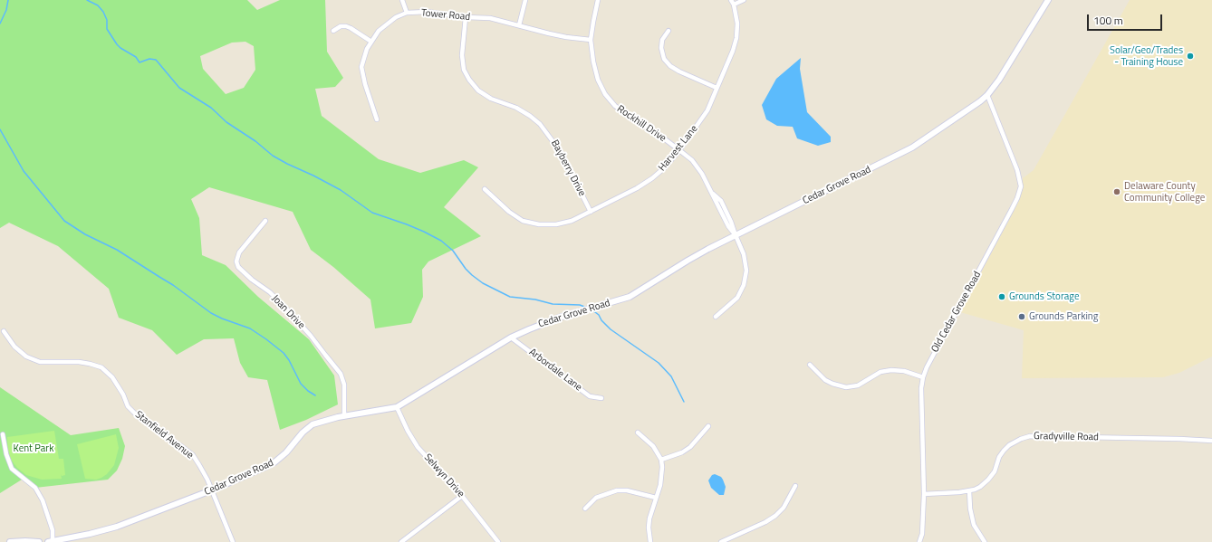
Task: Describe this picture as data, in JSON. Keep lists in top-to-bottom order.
{
  "streets": {
    "street": [
      "Tower Road",
      "Rockhill Drive",
      "Harvest Lane",
      "Bayberry Drive",
      "Cedar Grove Road",
      "Joan Drive",
      "Old Cedar Grove Road",
      "Arbordale Lane",
      "Stanfield Avenue",
      "Gradyville Road",
      "Selwyn Drive"
    ]
  },
  "crossings": [
    ["Tower Road", "Rockhill Drive"],
    ["Tower Road", "Bayberry Drive"],
    ["Rockhill Drive", "Harvest Lane"],
    ["Rockhill Drive", "Cedar Grove Road"],
    ["Harvest Lane", "Bayberry Drive"],
    ["Cedar Grove Road", "Joan Drive"],
    ["Cedar Grove Road", "Old Cedar Grove Road"],
    ["Cedar Grove Road", "Arbordale Lane"],
    ["Cedar Grove Road", "Stanfield Avenue"],
    ["Cedar Grove Road", "Selwyn Drive"],
    ["Old Cedar Grove Road", "Gradyville Road"]
  ],
  "parks": ["Kent Park"],
  "places": [
    "Solar/Geo/Trades - Training House",
    "Delaware County Community College",
    "Grounds Storage",
    "Grounds Parking"
  ],
  "scale_bar": "100 m"
}
